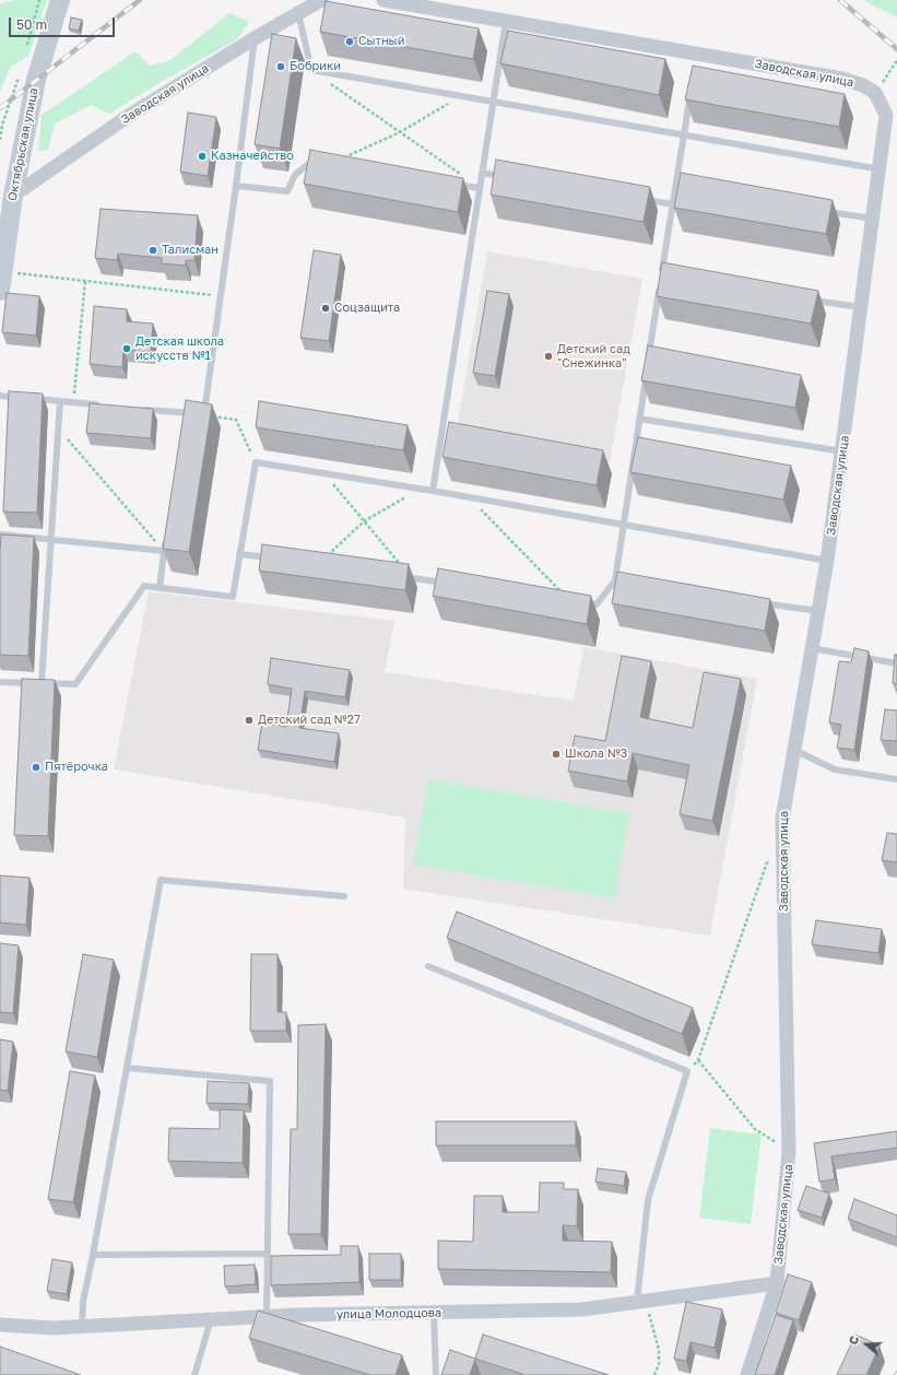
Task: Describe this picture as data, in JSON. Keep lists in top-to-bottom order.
{
  "streets": {
    "main road": ["Октябрьская улица"],
    "street": ["Заводская улица", "улица Молодцова"]
  },
  "crossings": [
    ["Заводская улица", "Октябрьская улица"],
    ["Заводская улица", "улица Молодцова"]
  ],
  "places": [
    "Сытный",
    "Бобрики",
    "Казначейство",
    "Талисман",
    "Соцзащита",
    "Детская школа искусств №1",
    "Детский сад \"Снежинка\"",
    "Детский сад №27",
    "Школа №3",
    "Пятёрочка"
  ],
  "scale_bar": "50 m",
  "north": "left"
}
